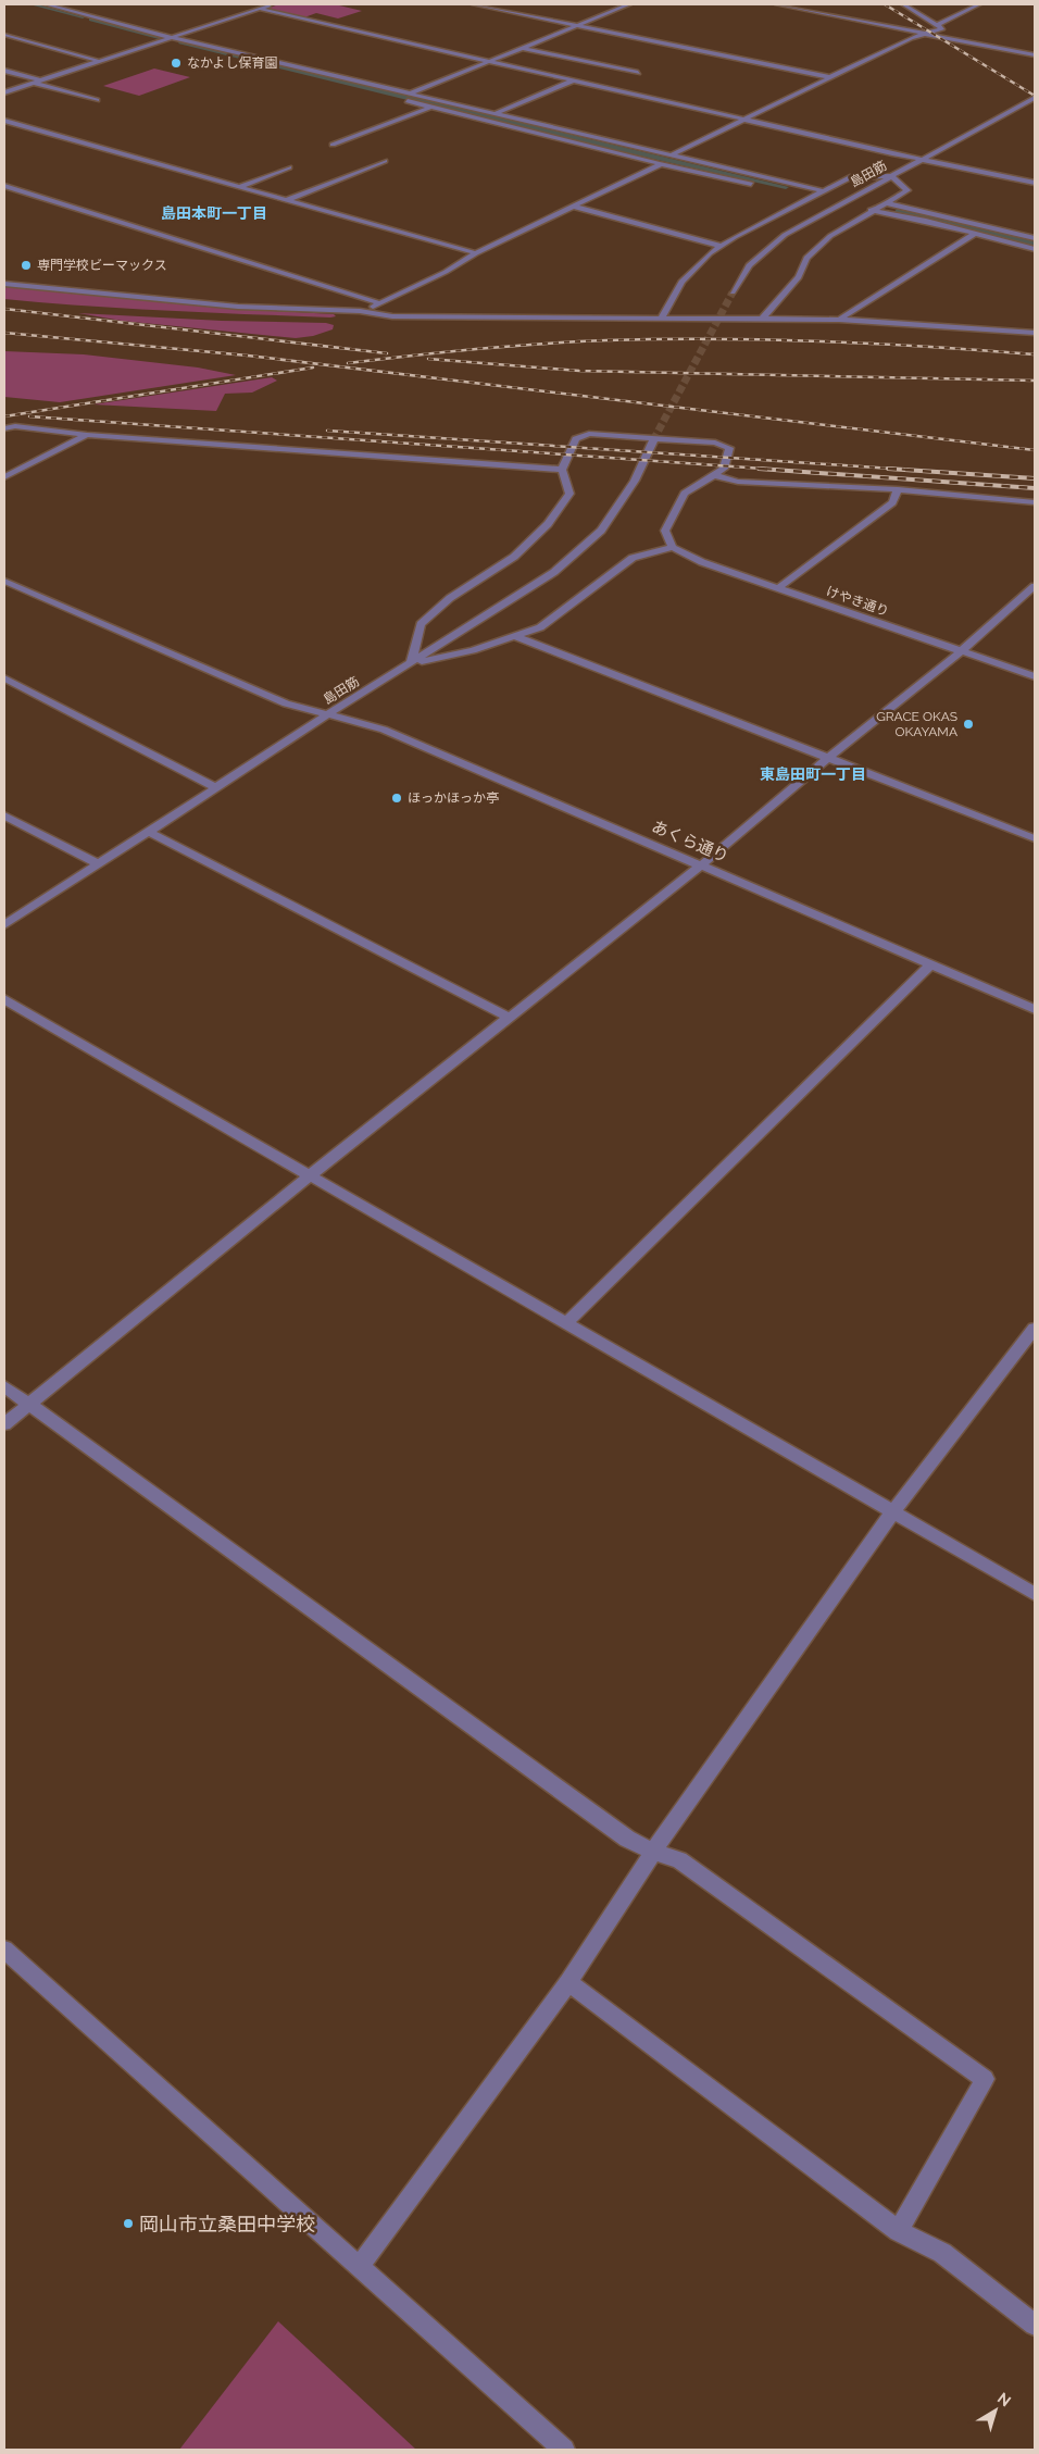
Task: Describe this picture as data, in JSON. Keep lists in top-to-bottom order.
{
  "streets": {
    "street": ["島田筋", "けやき通り", "あくら通り"]
  },
  "crossings": [
    ["島田筋", "あくら通り"]
  ],
  "districts": ["島田本町一丁目", "東島田町一丁目"],
  "places": [
    "なかよし保育園",
    "専門学校ビーマックス",
    "GRACE OKAS OKAYAMA",
    "ほっかほっか亭",
    "岡山市立桑田中学校"
  ],
  "north": "top right"
}
